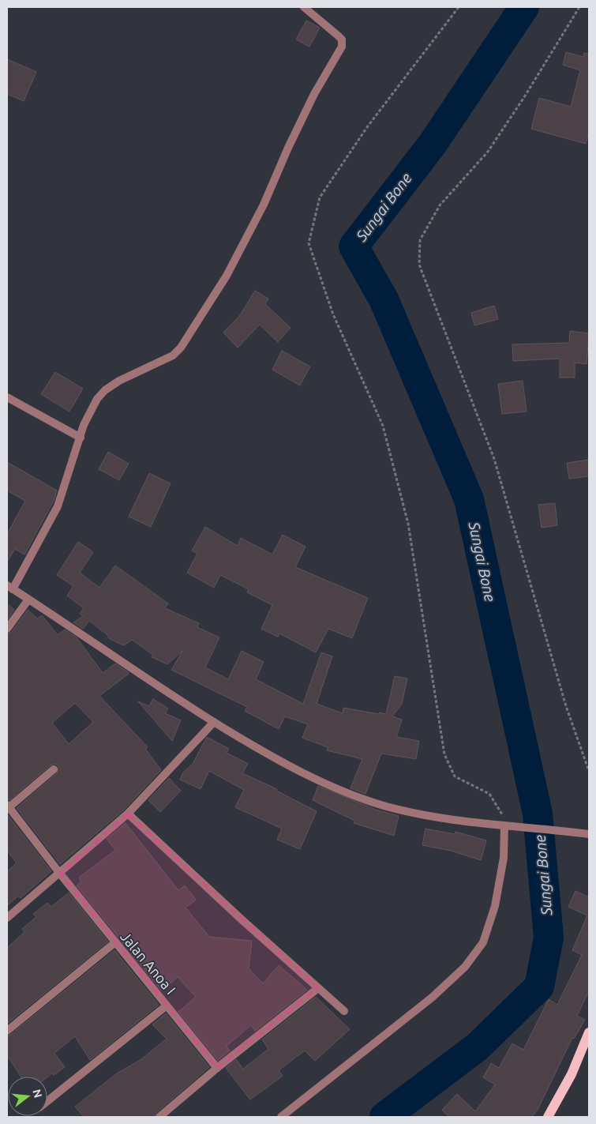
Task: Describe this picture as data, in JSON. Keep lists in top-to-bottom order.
{
  "streets": {
    "street": ["Jalan Anoa I"]
  },
  "water": ["Sungai Bone"],
  "north": "right"
}
